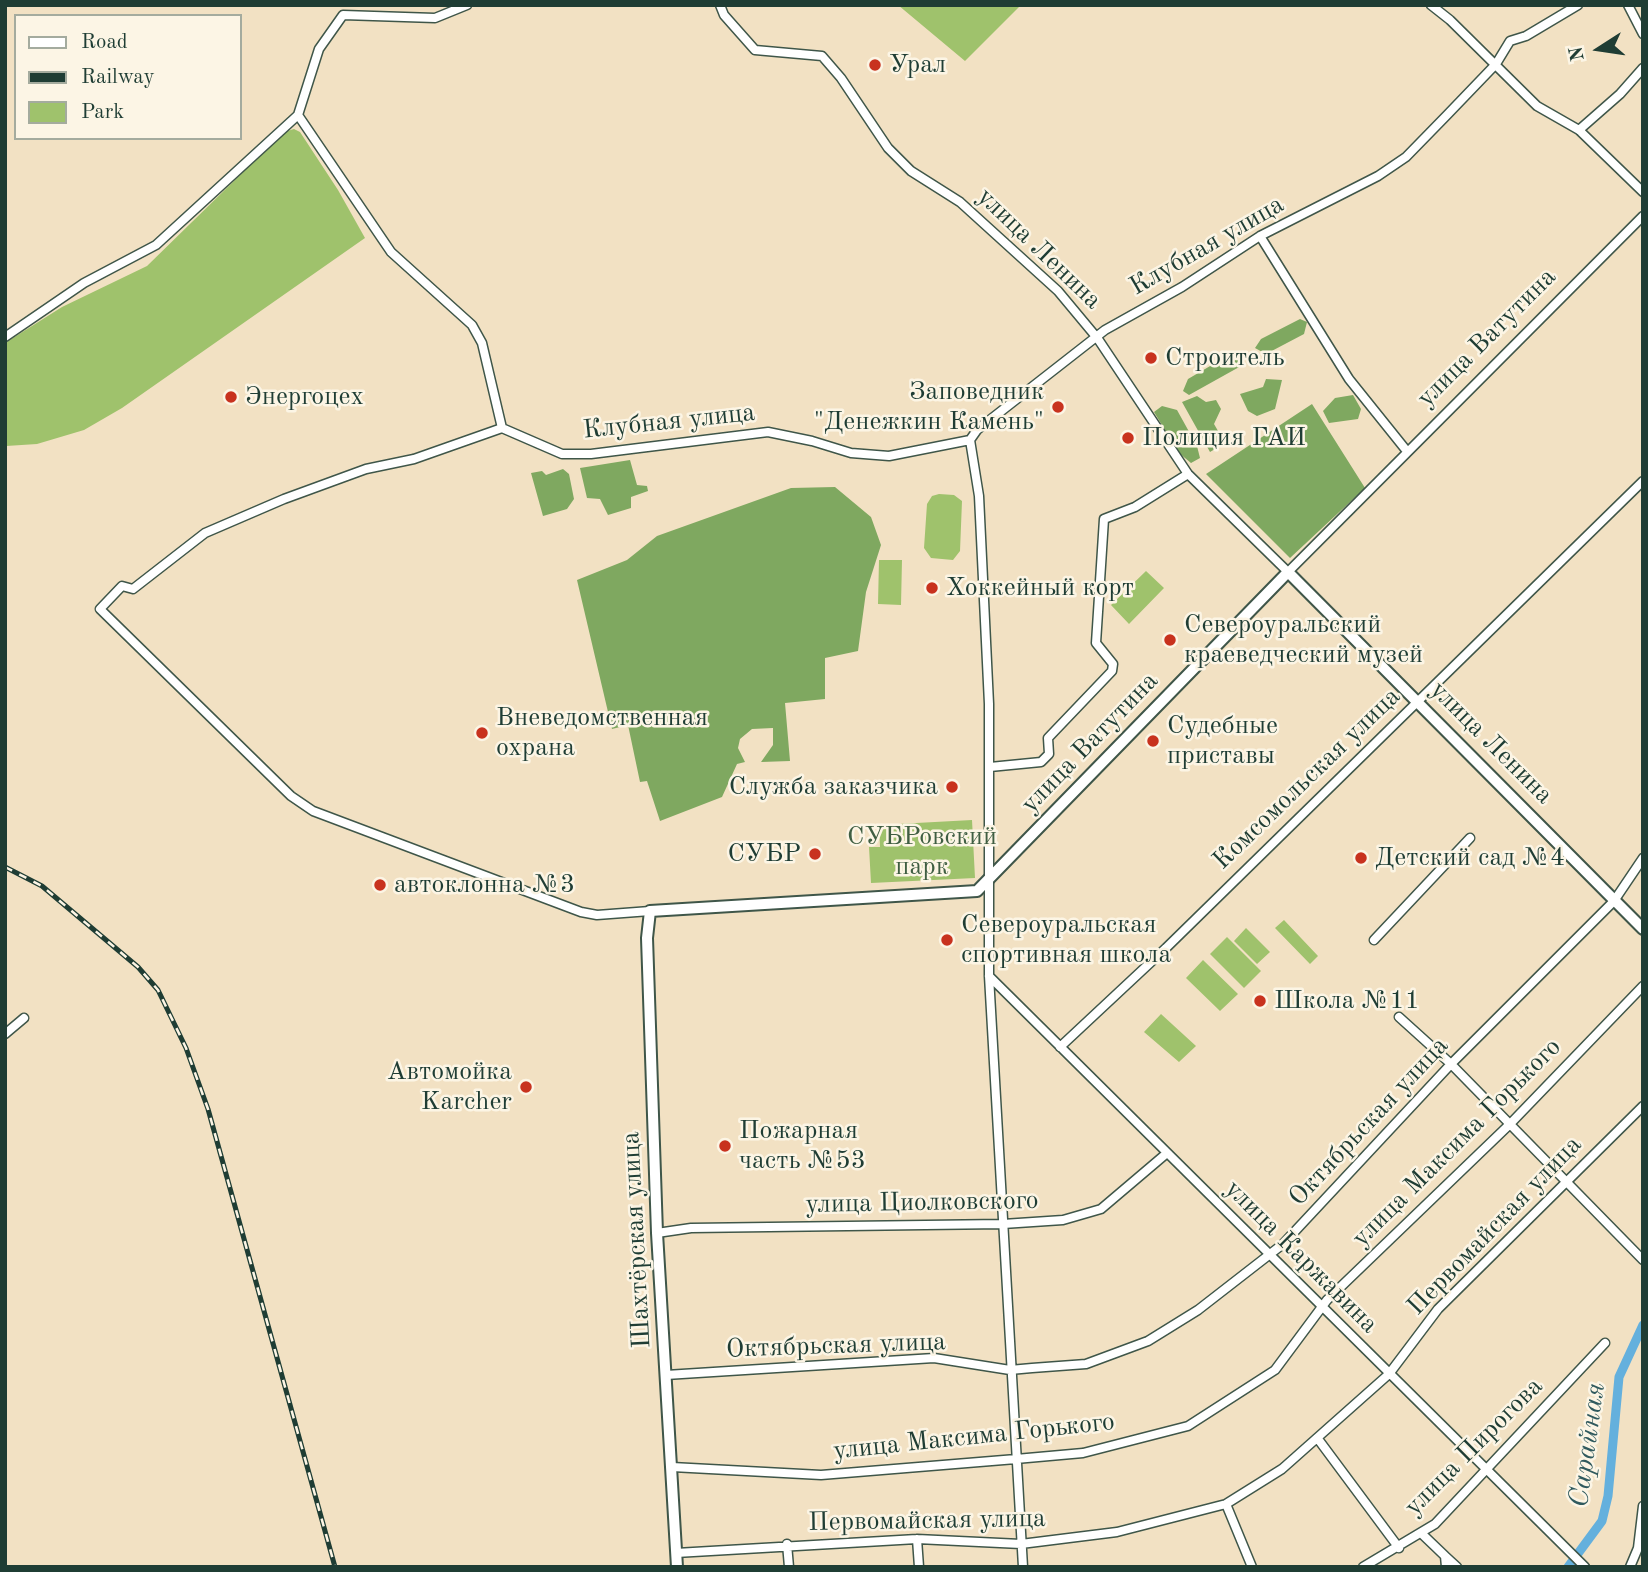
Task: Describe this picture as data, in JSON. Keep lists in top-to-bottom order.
{
  "streets": {
    "main road": ["улица Ленина", "улица Ватутина", "Шахтёрская улица"],
    "street": [
      "Клубная улица",
      "Комсомольская улица",
      "Октябрьская улица",
      "улица Максима Горького",
      "улица Циолковского",
      "Первомайская улица",
      "улица Каржавина",
      "улица Пирогова"
    ]
  },
  "crossings": [
    ["Клубная улица", "улица Ленина"],
    ["улица Ленина", "улица Ватутина"],
    ["улица Ленина", "Комсомольская улица"],
    ["улица Ленина", "Октябрьская улица"],
    ["улица Ватутина", "Шахтёрская улица"],
    ["Комсомольская улица", "улица Каржавина"],
    ["Октябрьская улица", "Шахтёрская улица"],
    ["Октябрьская улица", "улица Каржавина"],
    ["улица Максима Горького", "Шахтёрская улица"],
    ["улица Максима Горького", "улица Каржавина"],
    ["улица Циолковского", "Шахтёрская улица"],
    ["улица Циолковского", "улица Каржавина"],
    ["Первомайская улица", "Шахтёрская улица"],
    ["Первомайская улица", "улица Каржавина"],
    ["улица Каржавина", "улица Пирогова"]
  ],
  "water": ["Сарайная"],
  "parks": ["СУБРовский парк"],
  "places": [
    "Урал",
    "Строитель",
    "Энергоцех",
    "Заповедник \"Денежкин Камень\"",
    "Полиция ГАИ",
    "Хоккейный корт",
    "Североуральский краеведческий музей",
    "Вневедомственная охрана",
    "Судебные приставы",
    "Служба заказчика",
    "СУБР",
    "Детский сад №4",
    "автоклонна №3",
    "Североуральская спортивная школа",
    "Школа №11",
    "Автомойка Karcher",
    "Пожарная часть №53"
  ],
  "legend": ["Road", "Railway", "Park"],
  "north": "left"
}
